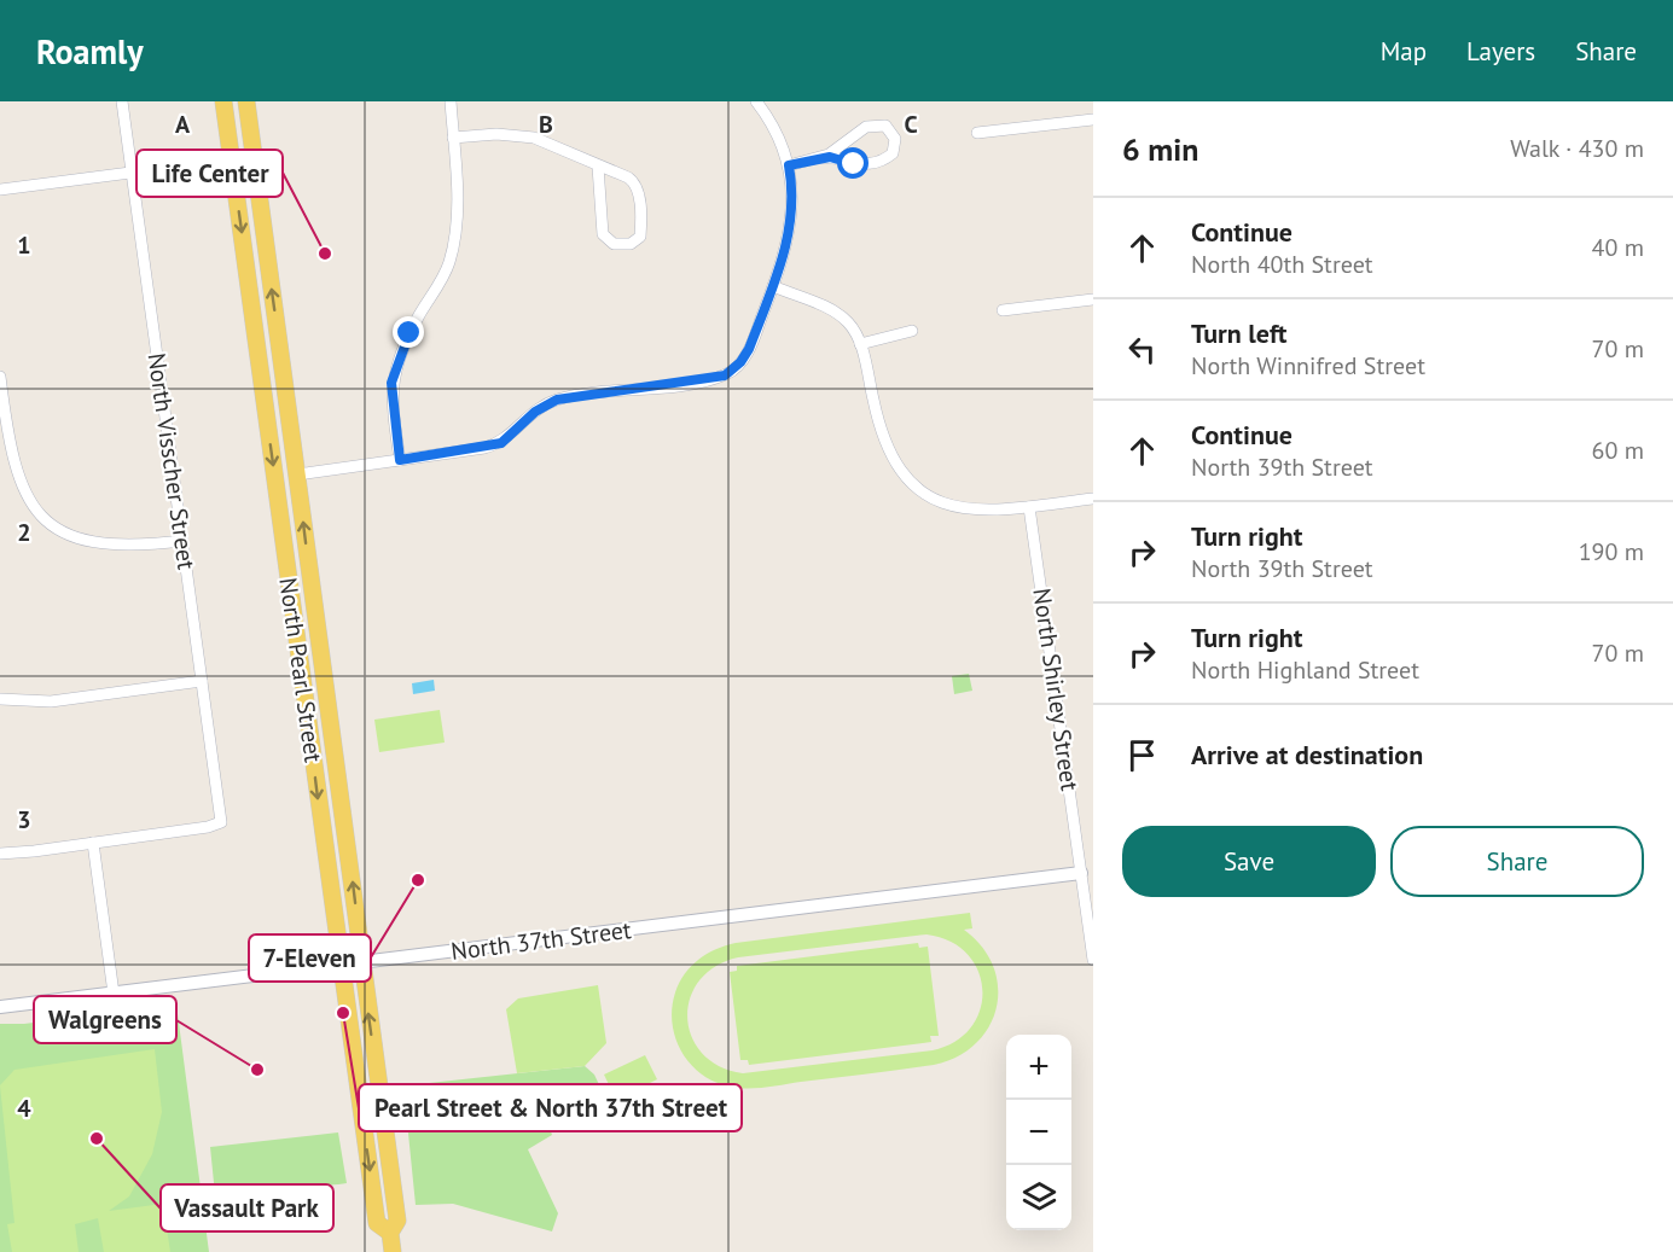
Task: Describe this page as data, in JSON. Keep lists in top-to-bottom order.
{
  "streets": {
    "main road": ["North Pearl Street"],
    "street": ["North Visscher Street", "North Shirley Street", "North 37th Street"]
  },
  "crossings": [
    ["North Pearl Street", "North 37th Street"],
    ["North Shirley Street", "North 37th Street"]
  ],
  "places": [
    "Life Center",
    "7-Eleven",
    "Pearl Street & North 37th Street",
    "Walgreens",
    "Vassault Park"
  ],
  "page": {
    "header": "Roamly",
    "nav": ["Map", "Layers", "Share"],
    "heading": ["6 min", "Walk · 430 m"],
    "list": [
      ["Continue", "North 40th Street", "40 m"],
      ["Turn left", "North Winnifred Street", "70 m"],
      ["Continue", "North 39th Street", "60 m"],
      ["Turn right", "North 39th Street", "190 m"],
      ["Turn right", "North Highland Street", "70 m"],
      "Arrive at destination"
    ],
    "buttons": ["Save", "Share"],
    "map_buttons": ["+", "−"]
  },
  "grid": {
    "columns": ["A", "B", "C"],
    "rows": [
      "1",
      "2",
      "3",
      "4"
    ]
  }
}
